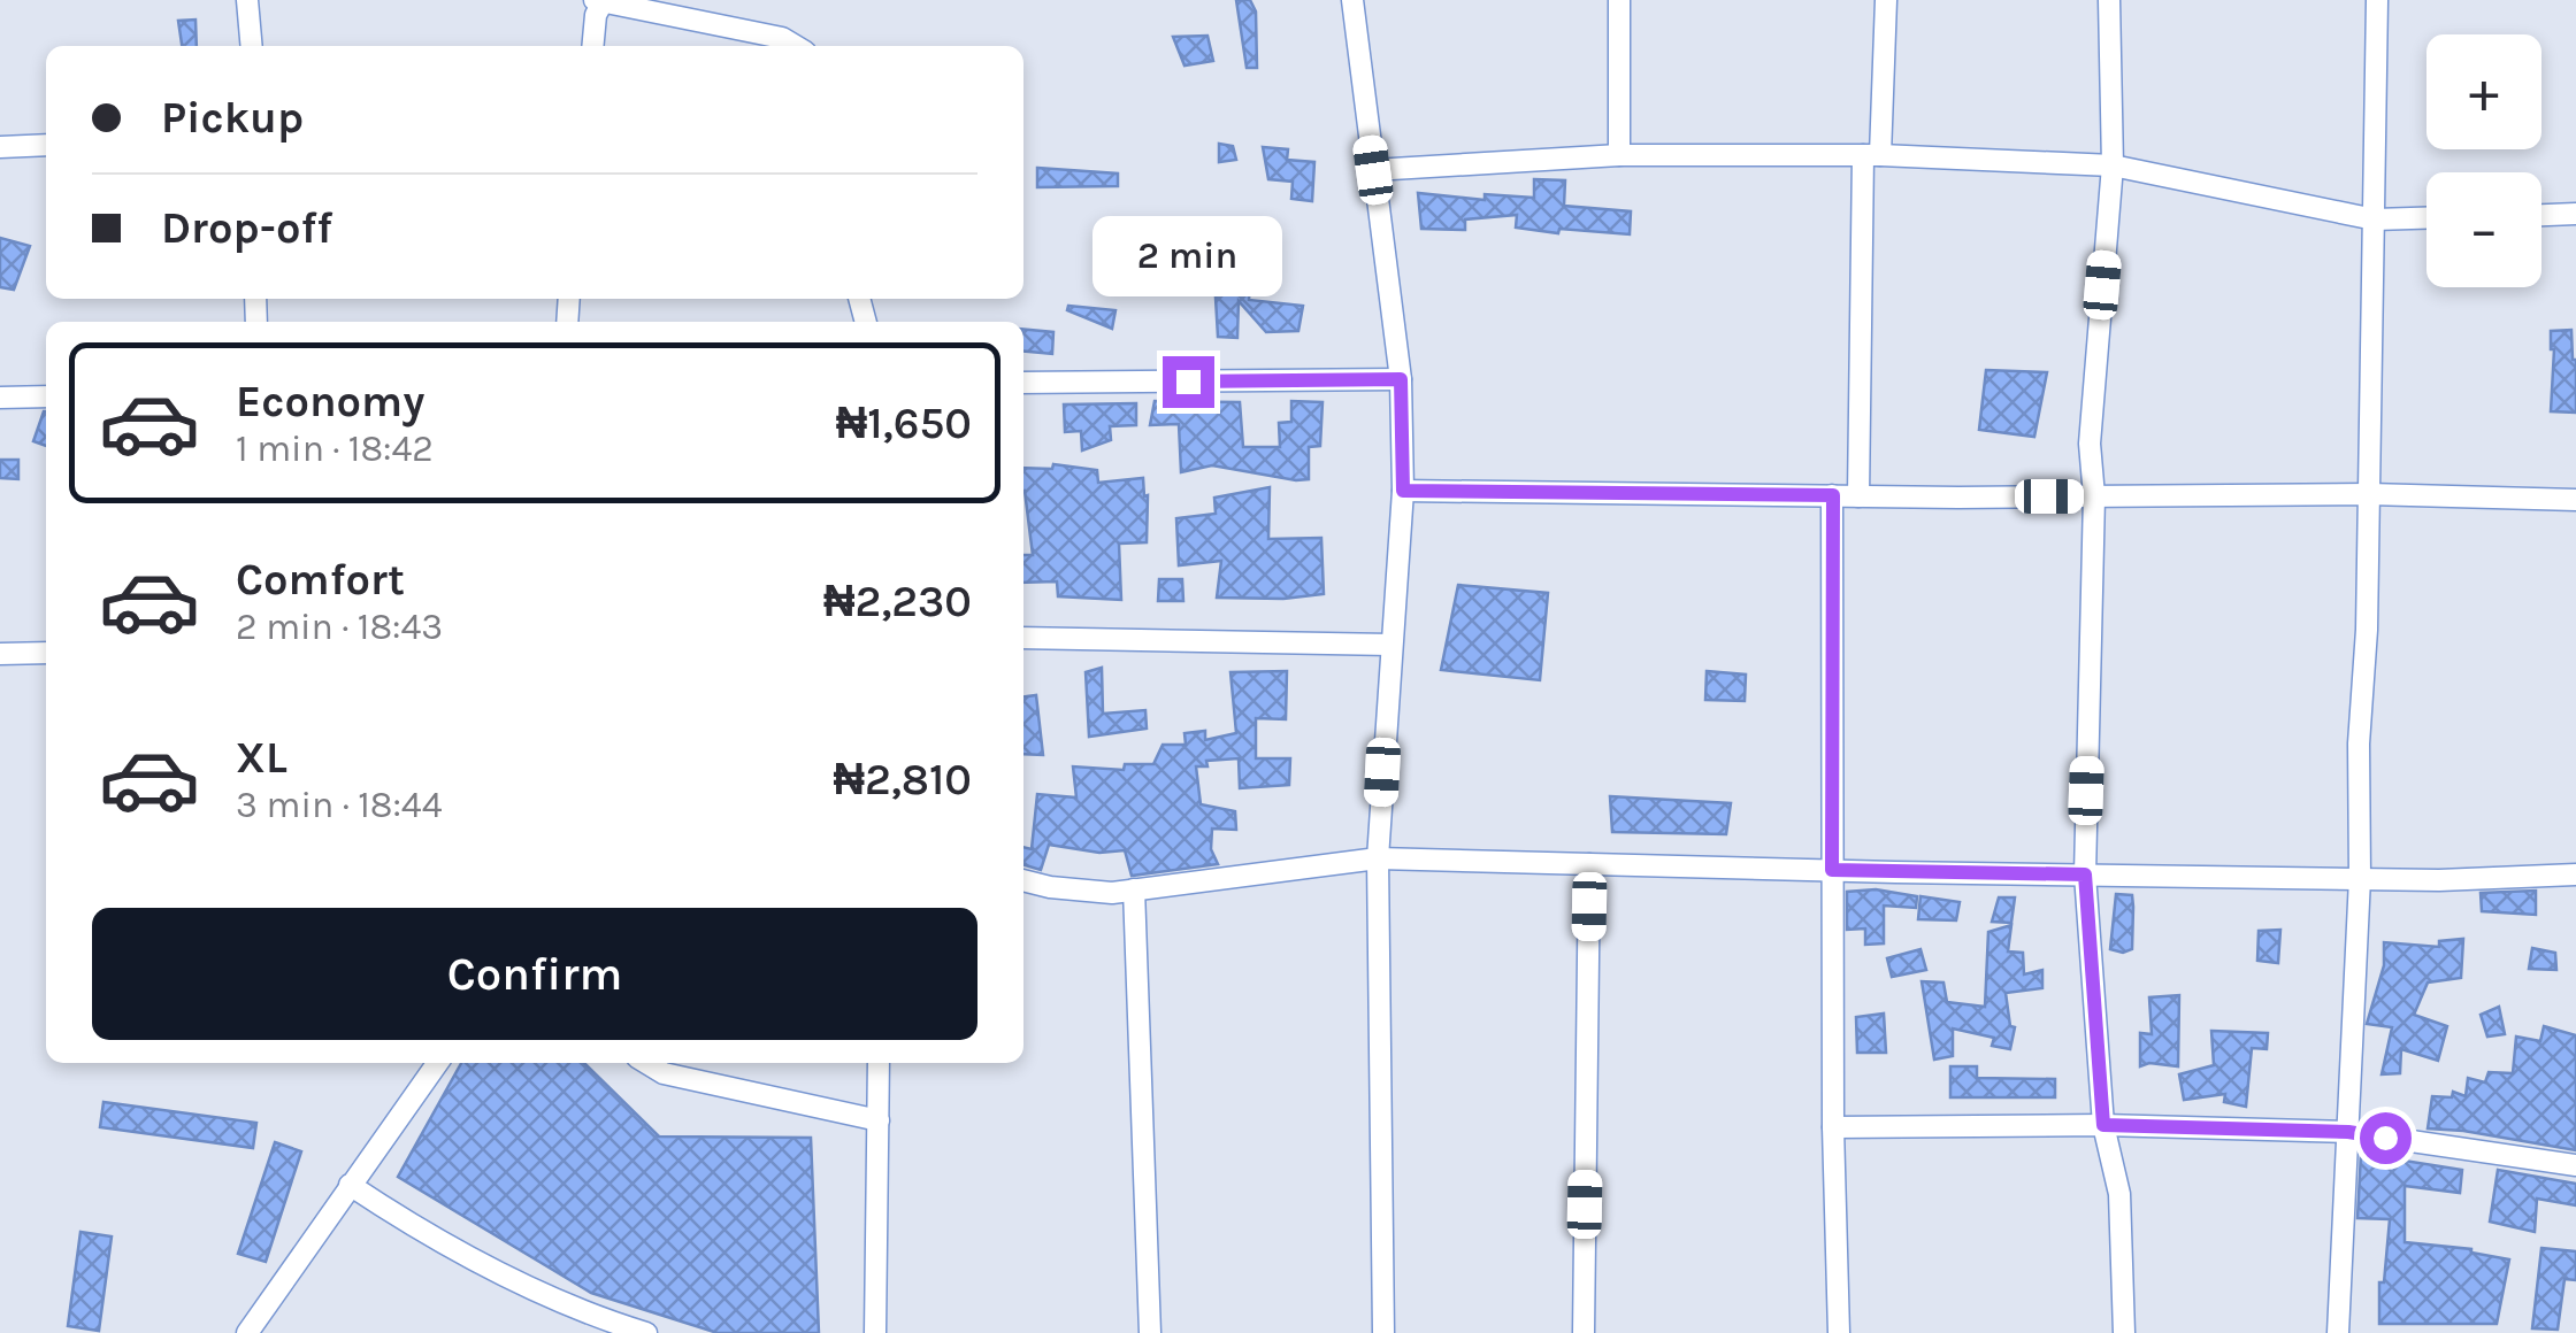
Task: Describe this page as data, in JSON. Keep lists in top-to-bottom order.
{
  "page": {
    "map_buttons": ["+", "−"],
    "banner": ["Pickup", "Drop-off"],
    "bubble": "2 min",
    "list": [
      {
        "name": "Economy",
        "note": "1 min · 18:42",
        "value": "₦1,650"
      },
      {
        "name": "Comfort",
        "note": "2 min · 18:43",
        "value": "₦2,230"
      },
      {
        "name": "XL",
        "note": "3 min · 18:44",
        "value": "₦2,810"
      }
    ],
    "buttons": "Confirm"
  }
}
